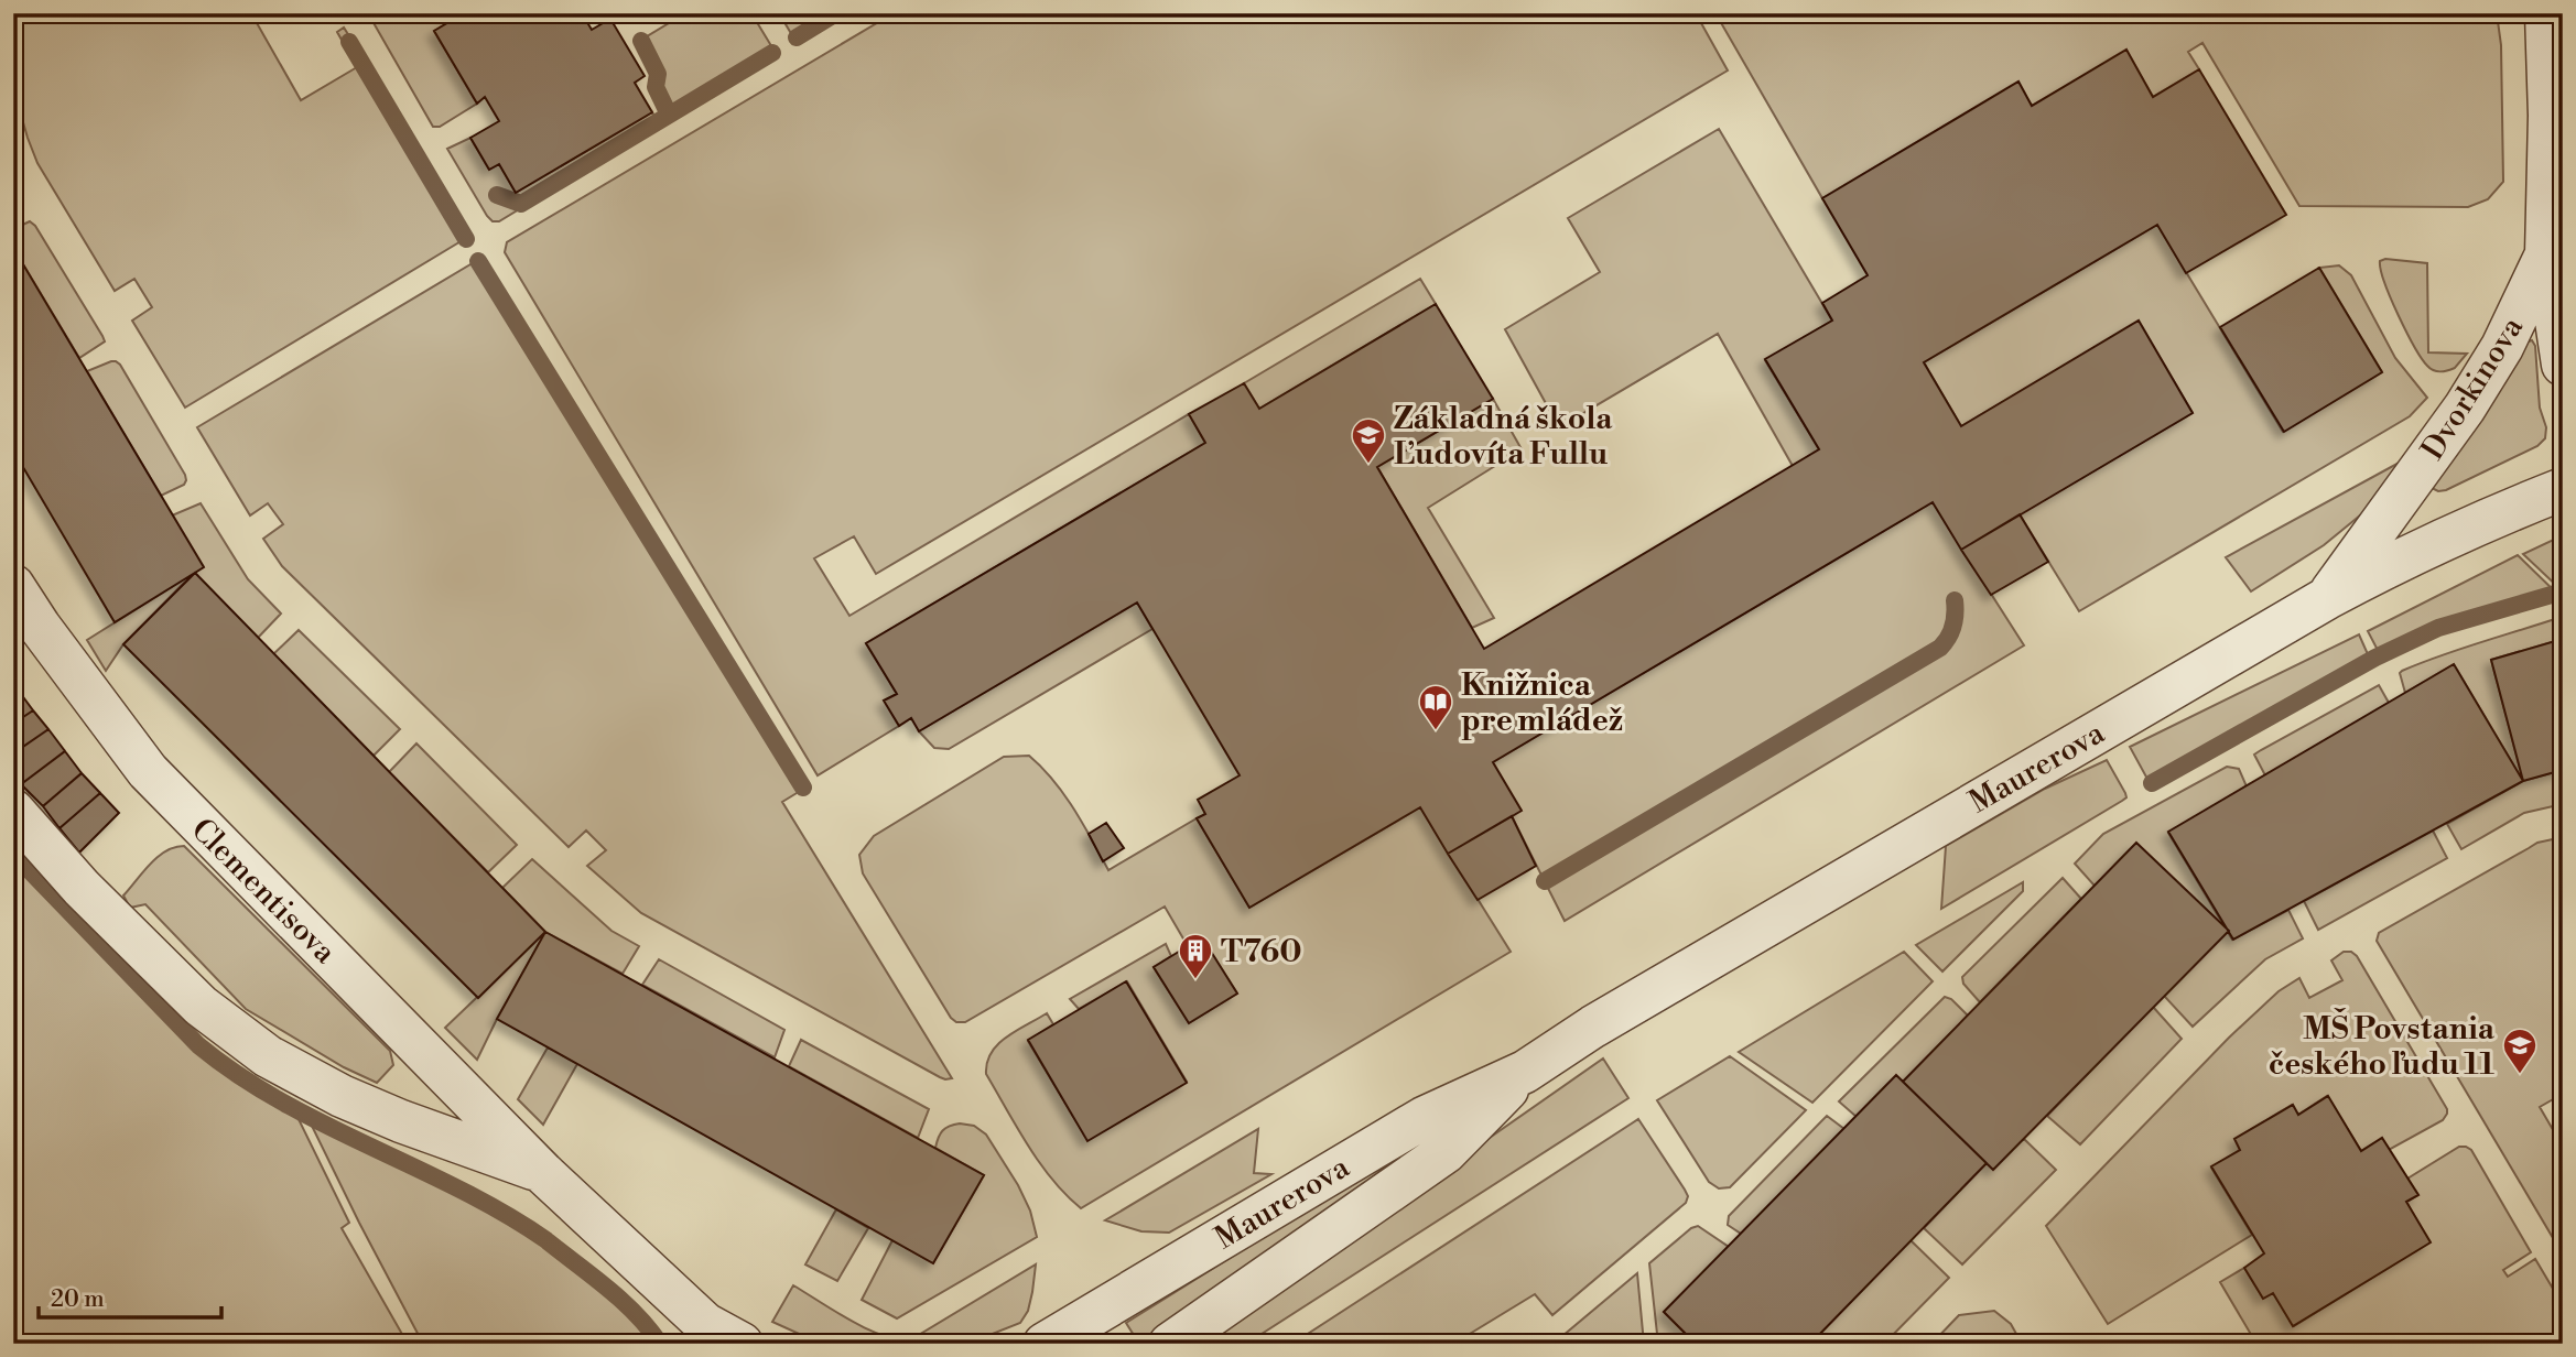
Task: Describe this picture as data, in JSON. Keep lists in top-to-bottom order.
{
  "streets": {
    "street": ["Dvorkinova", "Maurerova", "Clementisova"]
  },
  "crossings": [
    ["Dvorkinova", "Maurerova"]
  ],
  "places": {
    "school or university": ["Základná škola Ľudovíta Fullu", "MŠ Povstania českého ľudu 11"],
    "library": ["Knižnica pre mládež"],
    "building": ["T760"]
  },
  "scale_bar": "20 m"
}
